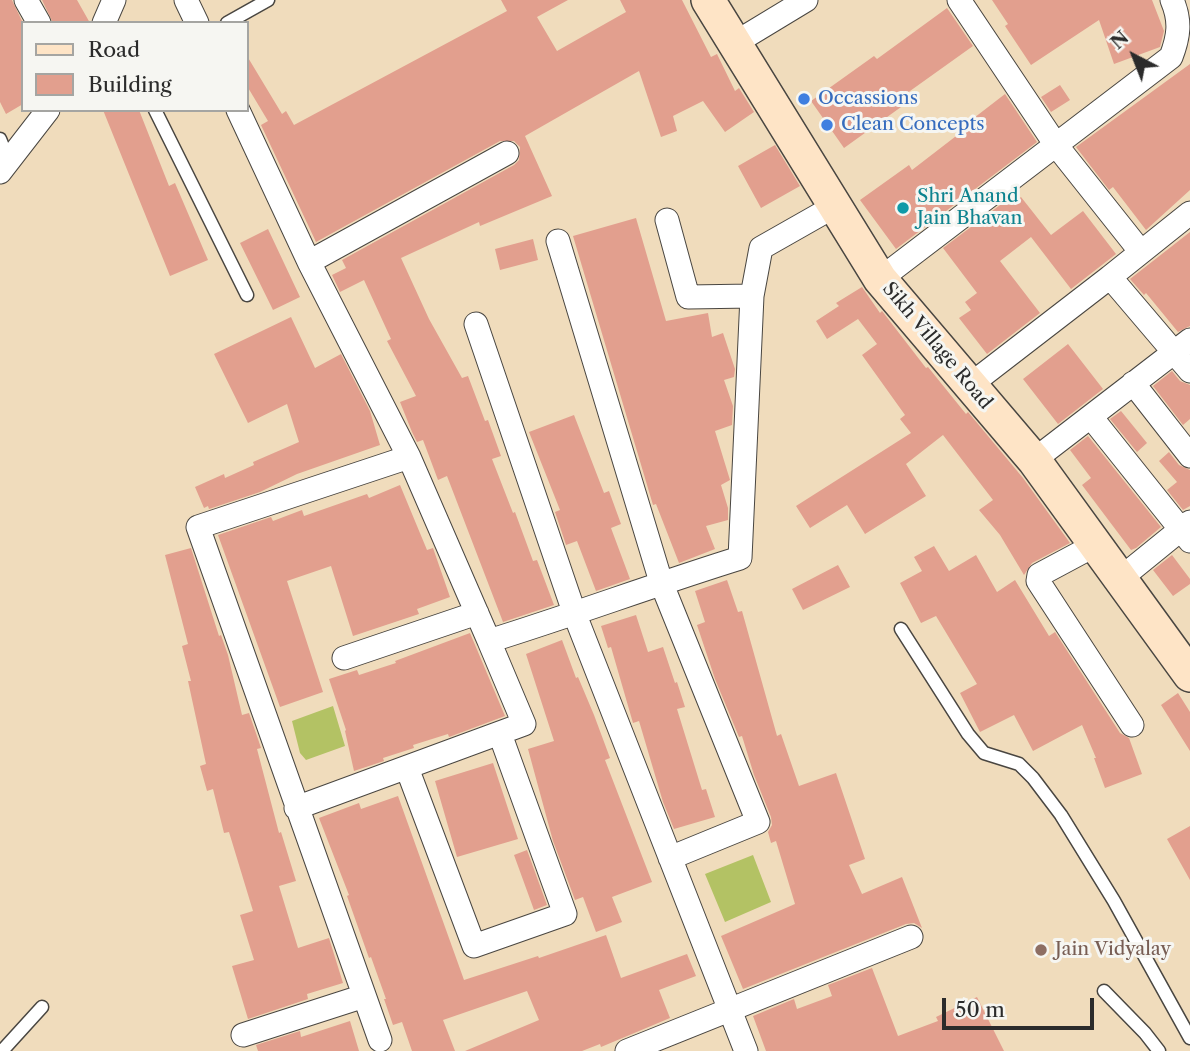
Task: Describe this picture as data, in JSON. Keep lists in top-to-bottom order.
{
  "streets": {
    "main road": ["Sikh Village Road"]
  },
  "places": [
    "Occassions",
    "Clean Concepts",
    "Shri Anand Jain Bhavan",
    "Jain Vidyalay"
  ],
  "legend": ["Road", "Building"],
  "scale_bar": "50 m",
  "north": "top left"
}
